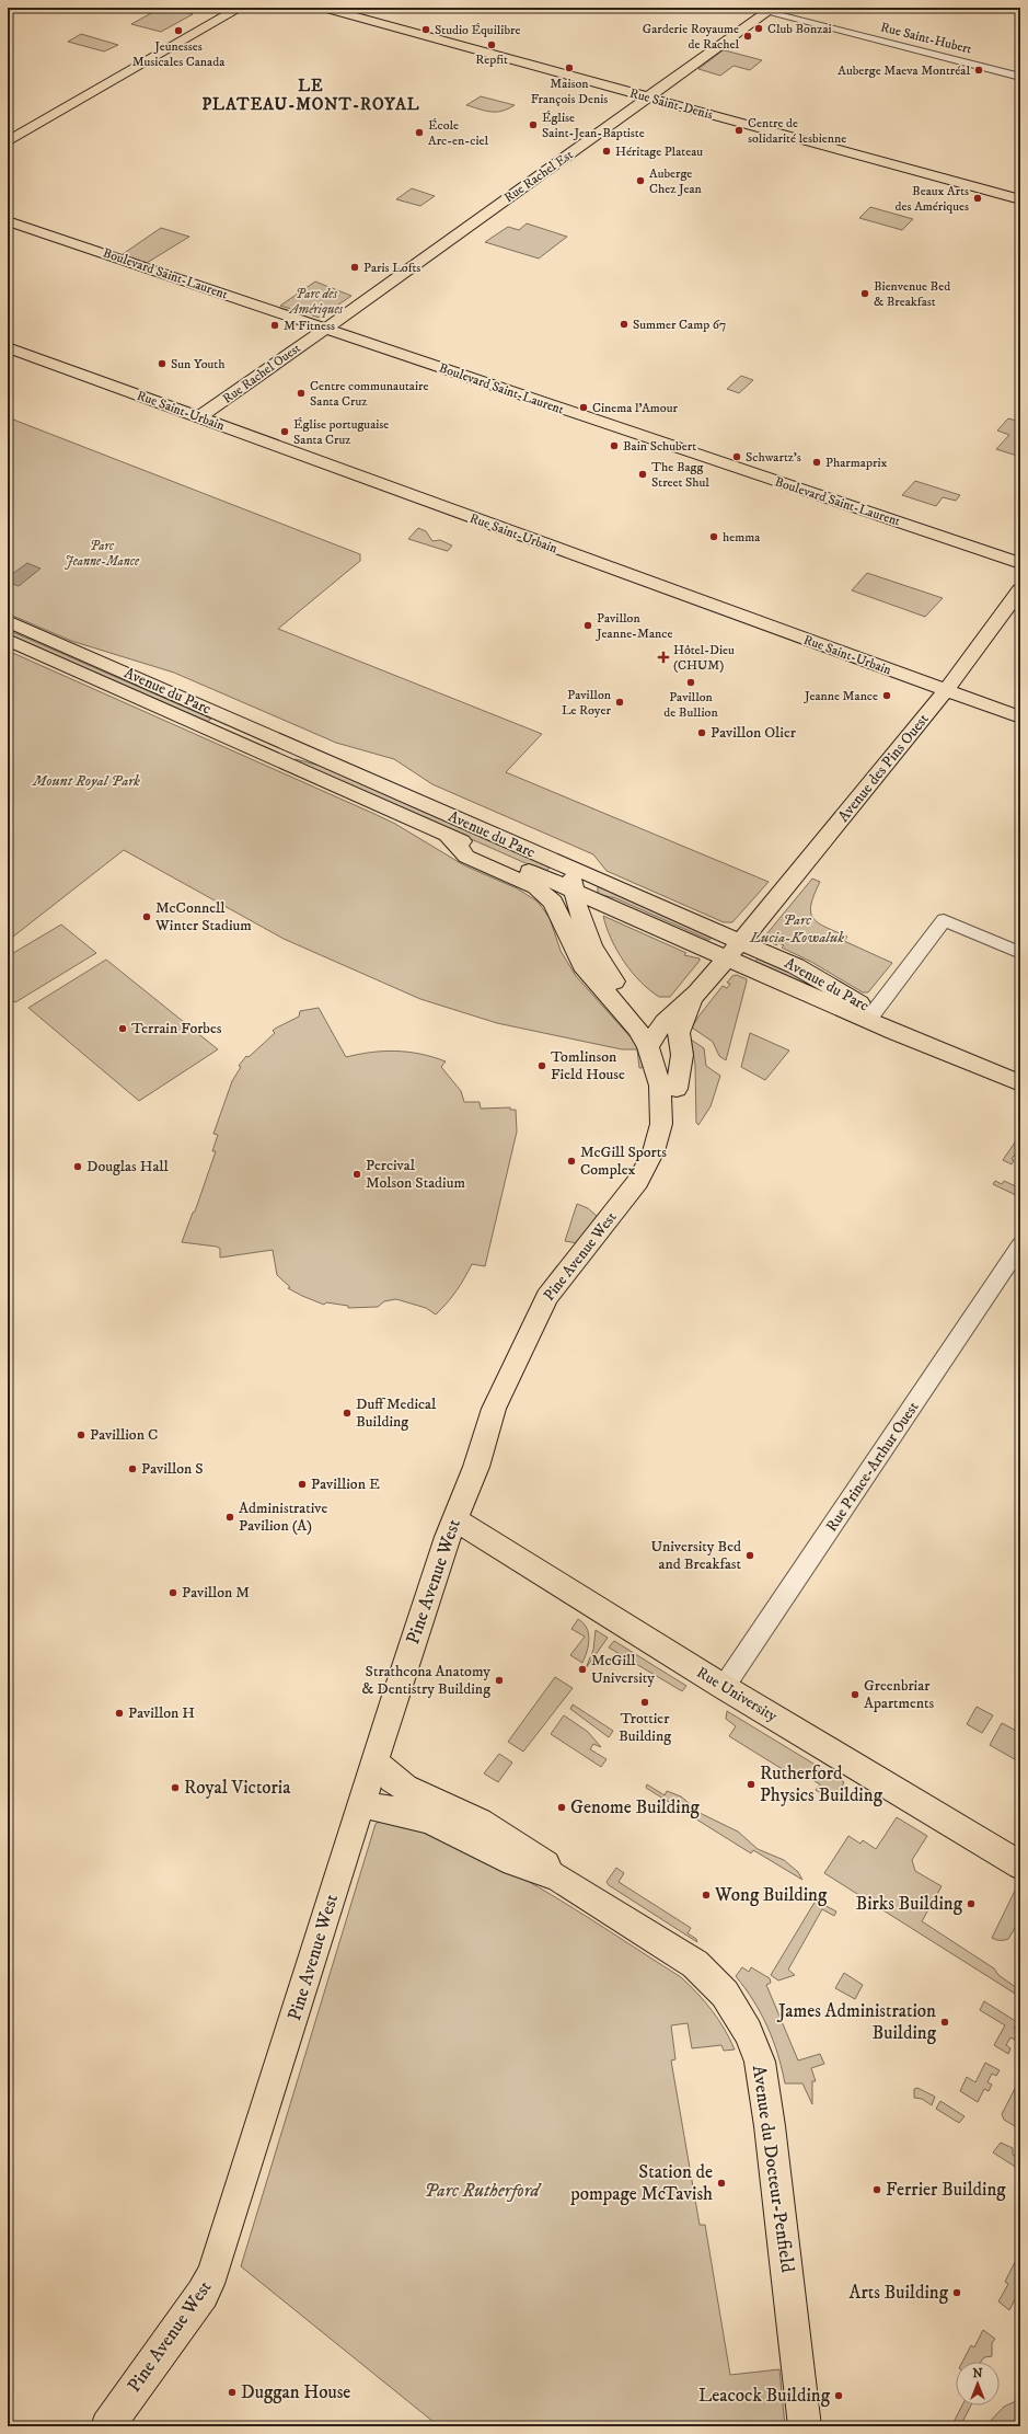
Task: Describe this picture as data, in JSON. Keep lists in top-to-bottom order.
{
  "streets": {
    "main road": [
      "Rue Saint-Denis",
      "Rue Rachel Est",
      "Boulevard Saint-Laurent",
      "Rue Rachel Ouest",
      "Rue Saint-Urbain",
      "Avenue du Parc",
      "Avenue des Pins Ouest",
      "Pine Avenue West",
      "Rue University",
      "Avenue du Docteur-Penfield"
    ],
    "street": ["Rue Saint-Hubert", "Rue Prince-Arthur Ouest"]
  },
  "crossings": [
    ["Rue Saint-Hubert", "Rue Rachel Est"],
    ["Rue Saint-Denis", "Rue Rachel Est"],
    ["Rue Rachel Est", "Boulevard Saint-Laurent"],
    ["Rue Rachel Est", "Rue Rachel Ouest"],
    ["Boulevard Saint-Laurent", "Rue Rachel Ouest"],
    ["Rue Rachel Ouest", "Rue Saint-Urbain"],
    ["Rue Saint-Urbain", "Avenue des Pins Ouest"],
    ["Avenue du Parc", "Avenue des Pins Ouest"],
    ["Avenue du Parc", "Pine Avenue West"],
    ["Avenue des Pins Ouest", "Pine Avenue West"],
    ["Pine Avenue West", "Rue University"],
    ["Pine Avenue West", "Avenue du Docteur-Penfield"],
    ["Rue Prince-Arthur Ouest", "Rue University"]
  ],
  "districts": ["LE PLATEAU-MONT-ROYAL"],
  "parks": [
    "Parc des Amériques",
    "Parc Jeanne-Mance",
    "Mount Royal Park",
    "Parc Lucia-Kowaluk",
    "Parc Rutherford"
  ],
  "places": {
    "other": [
      "Club Bonzai",
      "Studio Équilibre",
      "Jeunesses Musicales Canada",
      "Garderie Royaume de Rachel",
      "Repfit",
      "Maison François Denis",
      "Auberge Maeva Montréal",
      "Église Saint-Jean-Baptiste",
      "Centre de solidarité lesbienne",
      "École Arc-en-ciel",
      "Héritage Plateau",
      "Auberge Chez Jean",
      "Beaux Arts des Amériques",
      "Paris Lofts",
      "Bienvenue Bed & Breakfast",
      "Summer Camp 67",
      "M Fitness",
      "Sun Youth",
      "Centre communautaire Santa Cruz",
      "Cinema l'Amour",
      "Église portuguaise Santa Cruz",
      "Bain Schubert",
      "Schwartz's",
      "Pharmaprix",
      "The Bagg Street Shul",
      "hemma",
      "Pavillon Jeanne-Mance",
      "Pavillon de Bullion",
      "Jeanne Mance",
      "Pavillon Le Royer",
      "Pavillon Olier",
      "McConnell Winter Stadium",
      "Terrain Forbes",
      "Tomlinson Field House",
      "McGill Sports Complex",
      "Douglas Hall",
      "Percival Molson Stadium",
      "Duff Medical Building",
      "Pavillion C",
      "Pavillon S",
      "Pavillion E",
      "Administrative Pavilion (A)",
      "University Bed and Breakfast",
      "Pavillon M",
      "McGill University",
      "Strathcona Anatomy & Dentistry Building",
      "Greenbriar Apartments",
      "Trottier Building",
      "Pavillon H",
      "Rutherford Physics Building",
      "Royal Victoria",
      "Genome Building",
      "Wong Building",
      "Birks Building",
      "James Administration Building",
      "Station de pompage McTavish",
      "Ferrier Building",
      "Arts Building",
      "Duggan House",
      "Leacock Building"
    ],
    "health": ["Hôtel-Dieu (CHUM)"]
  },
  "north": "top"
}
